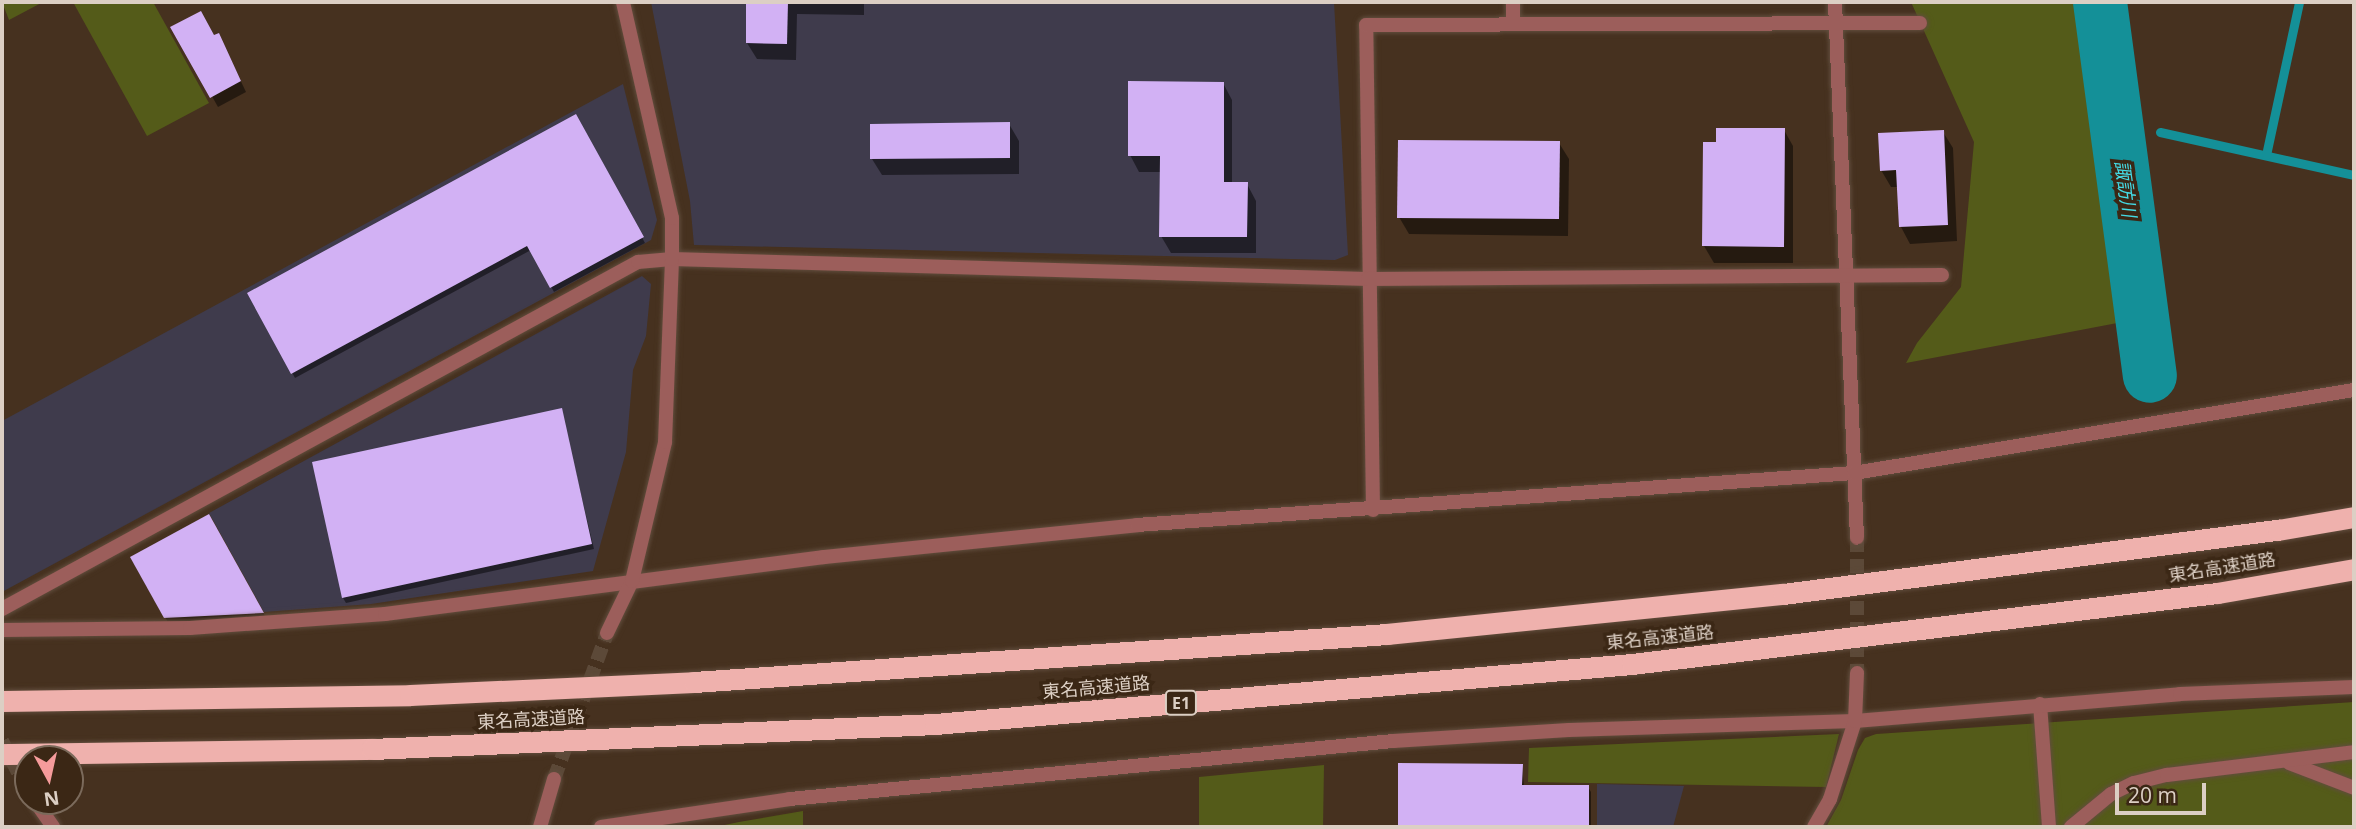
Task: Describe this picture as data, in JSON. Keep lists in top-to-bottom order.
{
  "streets": {
    "highway": ["東名高速道路", "E1"]
  },
  "water": ["諏訪川"],
  "scale_bar": "20 m",
  "north": "bottom"
}
